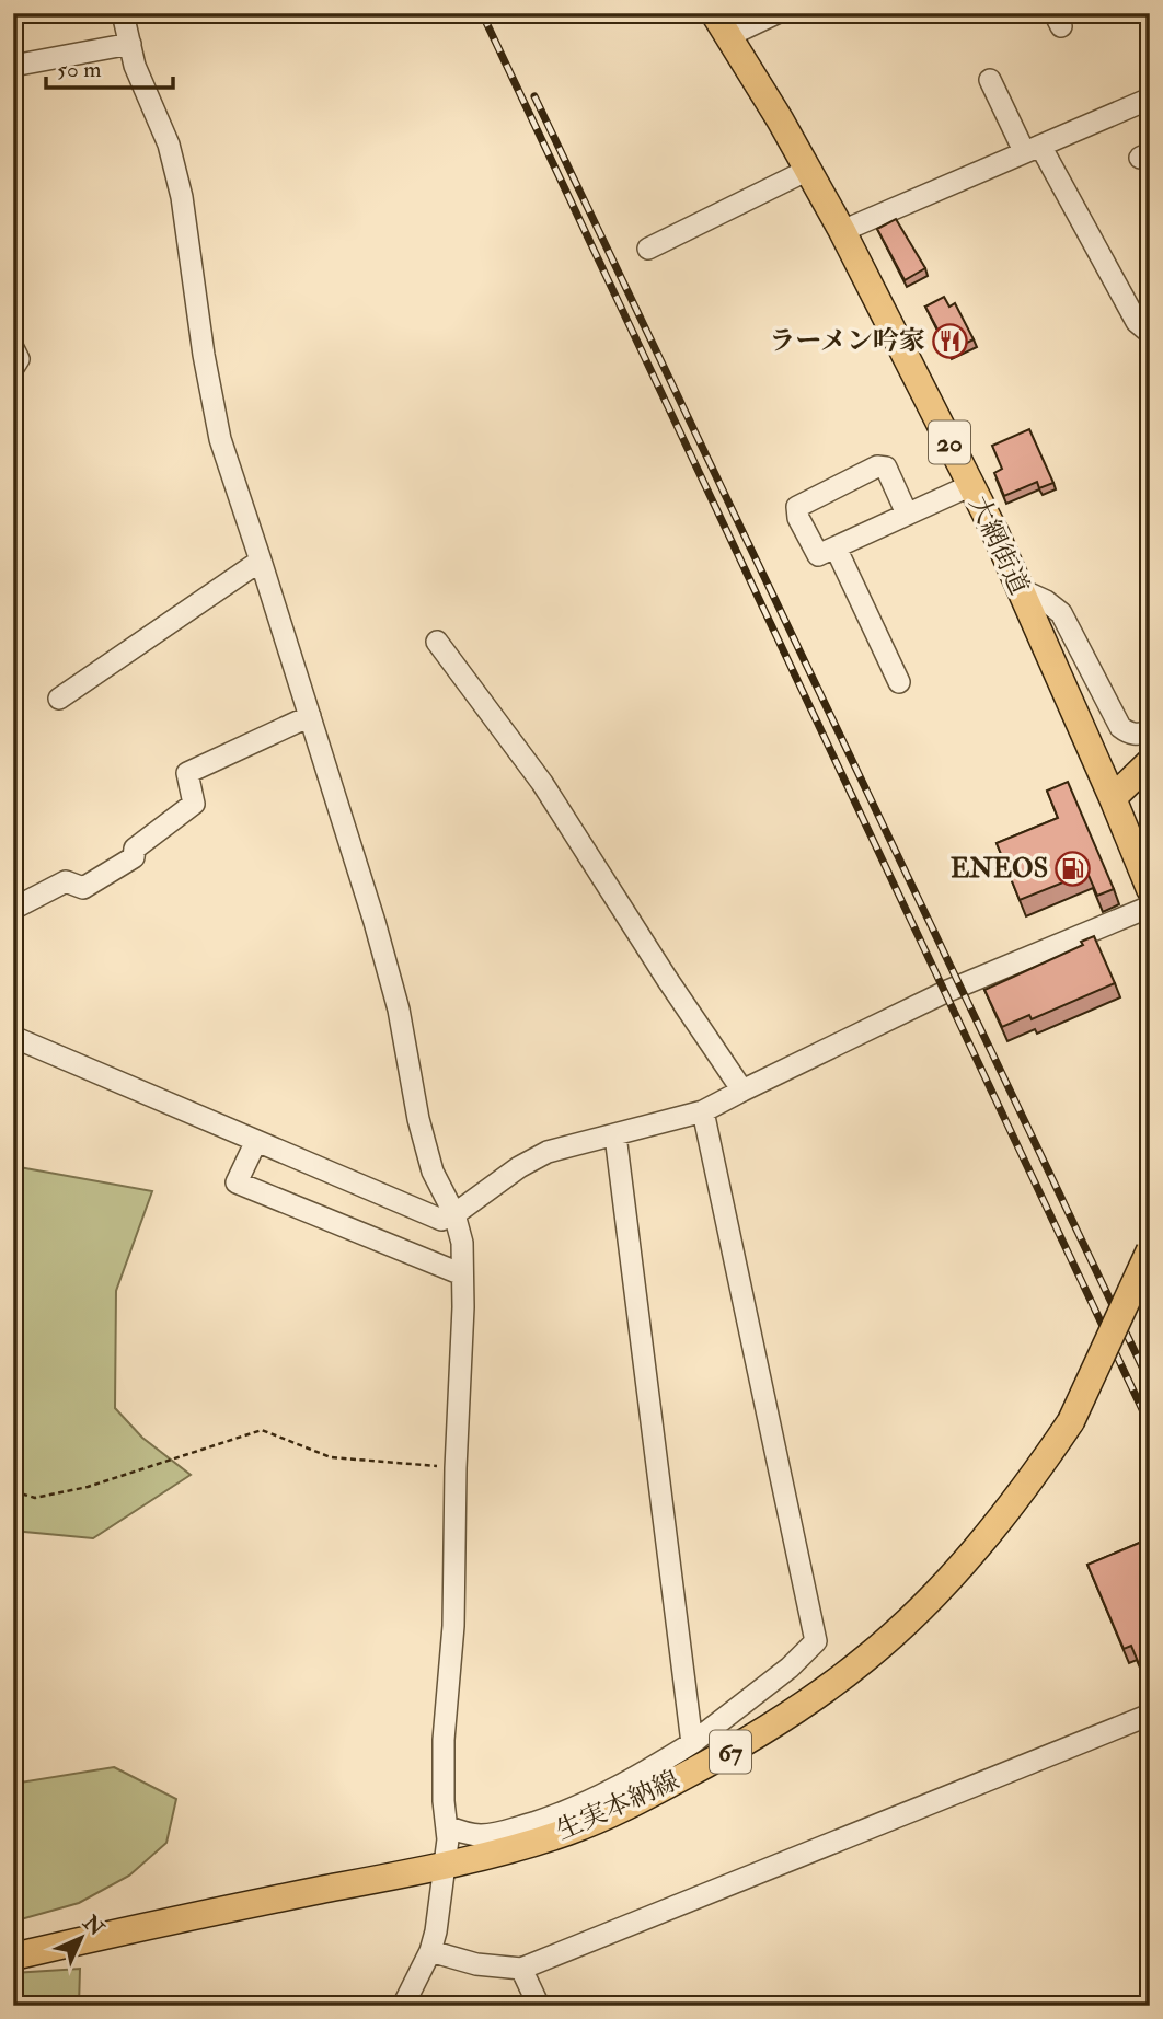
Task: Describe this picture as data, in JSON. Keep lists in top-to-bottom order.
{
  "streets": {
    "main road": [
      "20",
      "大網街道",
      "67",
      "生実本納線"
    ]
  },
  "places": {
    "restaurant": ["ラーメン吟家"],
    "fuel station": ["ENEOS"]
  },
  "scale_bar": "50 m",
  "north": "top right"
}
